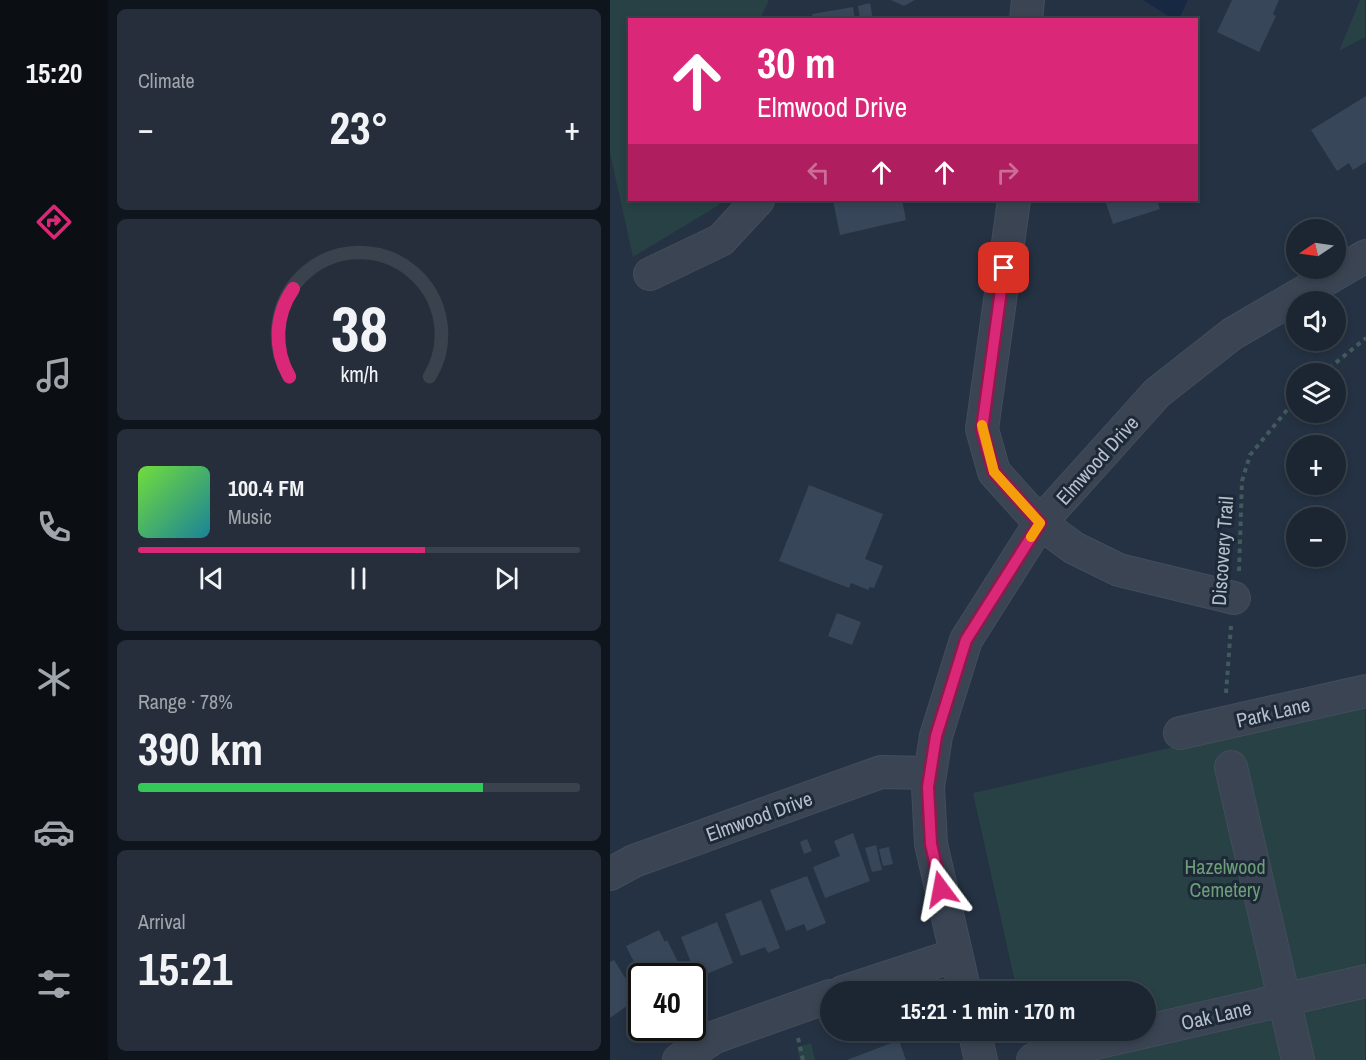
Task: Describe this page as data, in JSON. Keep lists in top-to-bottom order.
{
  "streets": {
    "street": ["Elmwood Drive", "Park Lane", "Oak Lane"],
    "path": ["Discovery Trail"]
  },
  "crossings": [
    ["Discovery Trail", "Park Lane"]
  ],
  "parks": ["Hazelwood Cemetery"],
  "north": "left",
  "page": {
    "tabs": "15:20",
    "tile": [
      "Climate",
      ["Range · 78%", "390 km"],
      ["Arrival", "15:21"]
    ],
    "turn": ["30 m", "Elmwood Drive"],
    "heat": ["−", "23°", "+"],
    "map_buttons": ["+", "−"],
    "song": ["100.4 FM", "Music"],
    "limit": "40",
    "trip": "15:21 · 1 min · 170 m",
    "gauge": ["38", "km/h"]
  }
}
